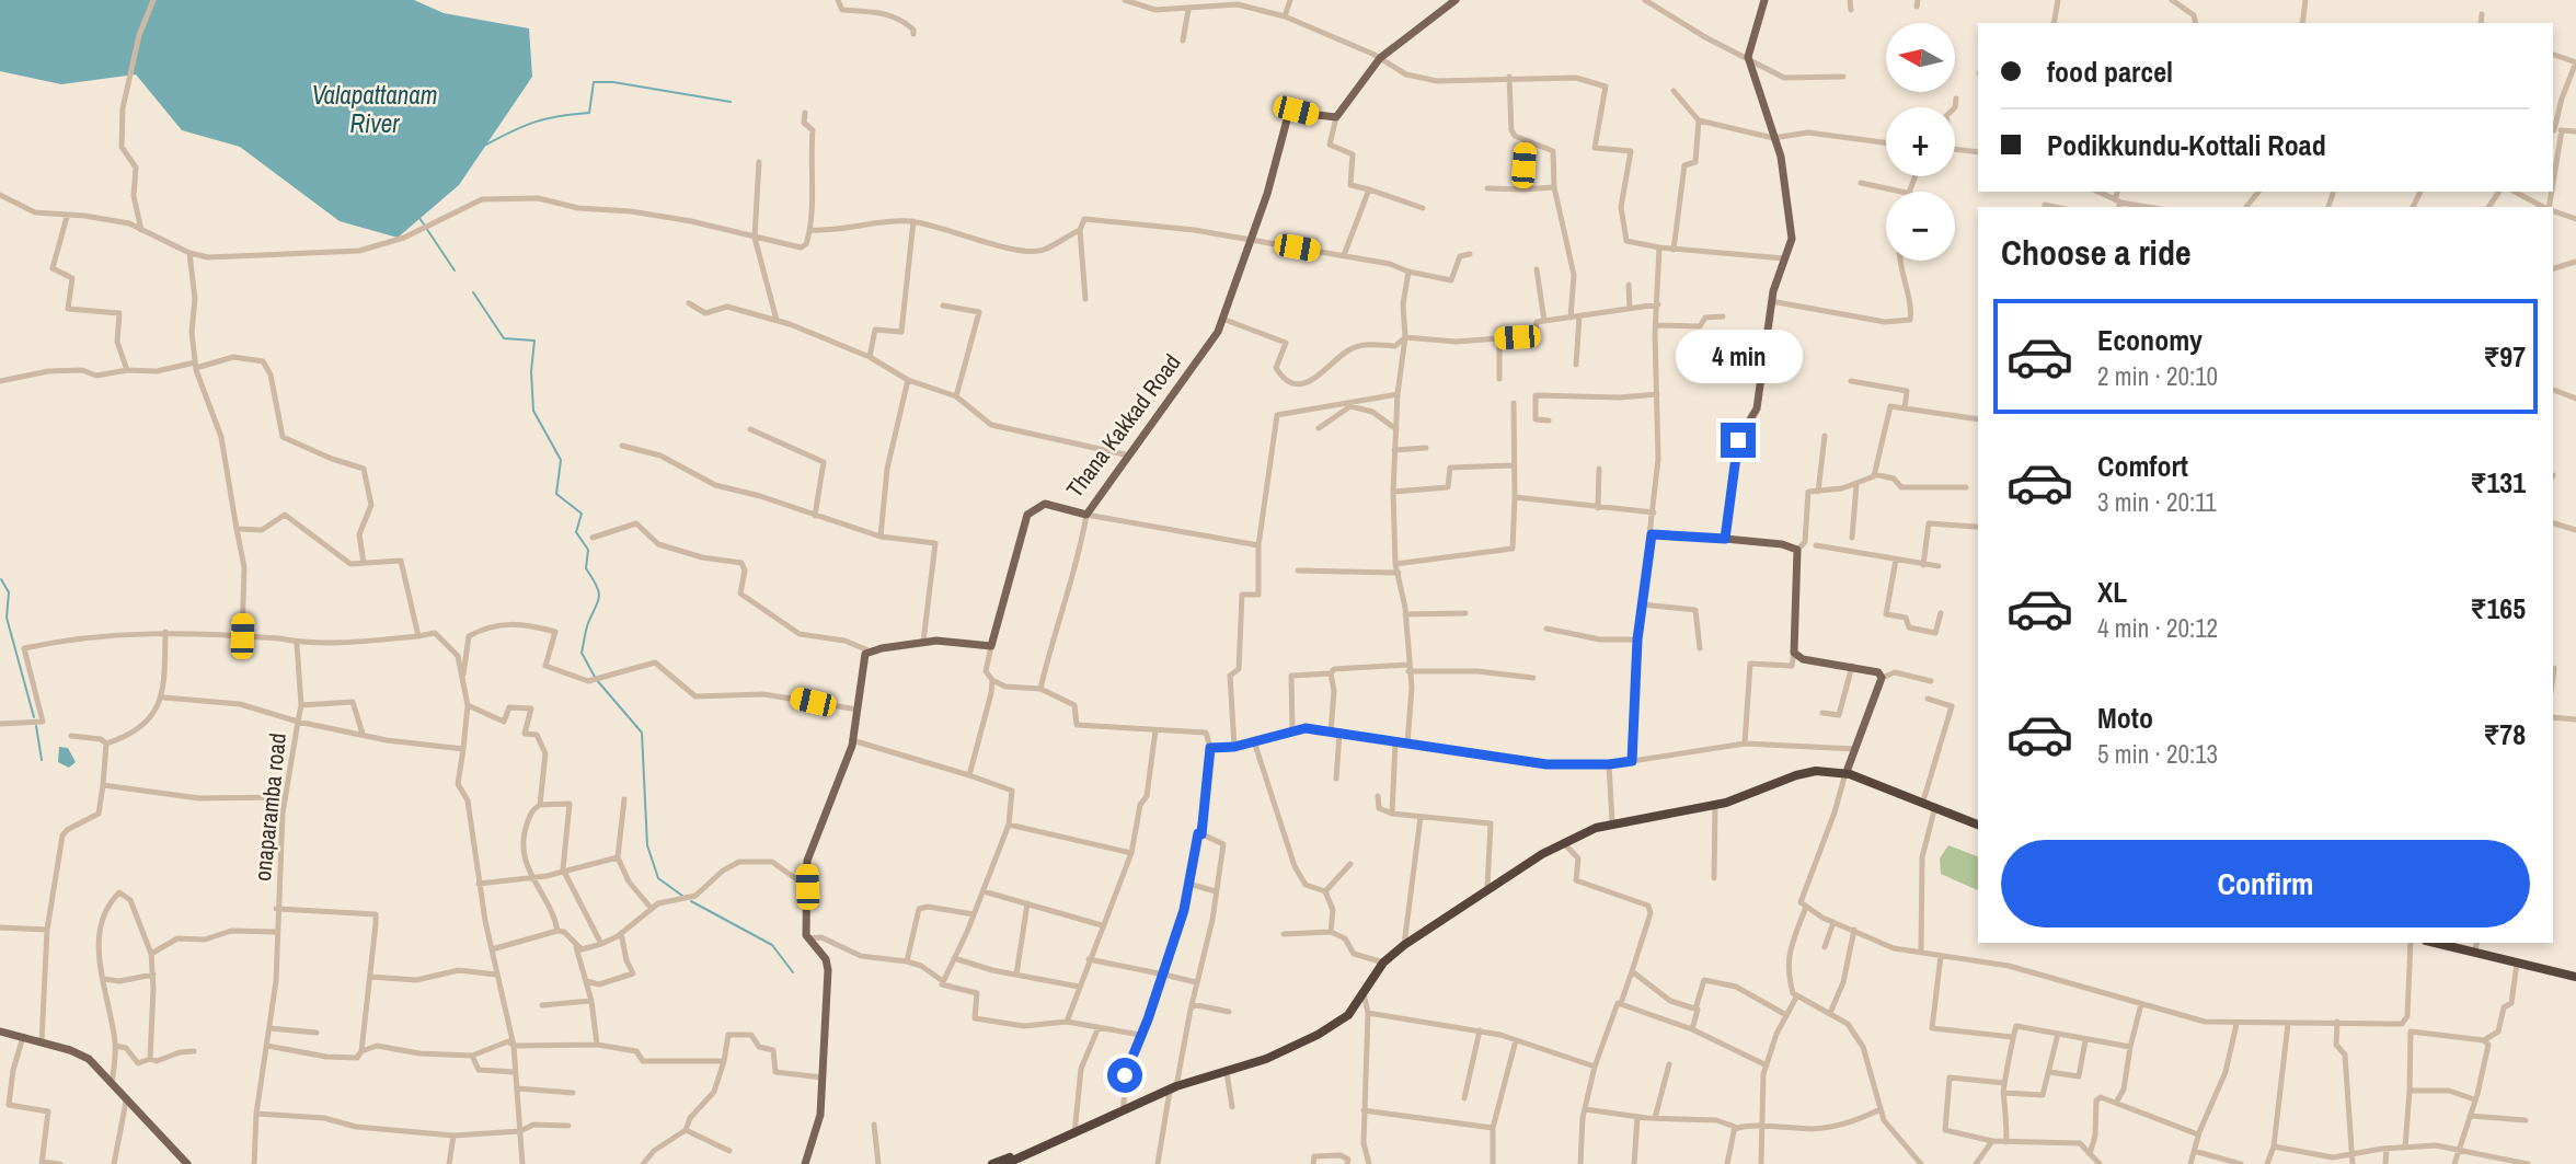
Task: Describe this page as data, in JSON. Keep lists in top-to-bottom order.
{
  "streets": {
    "main road": ["Thana Kakkad Road"],
    "street": ["onaparamba road"]
  },
  "water": ["Valapattanam River"],
  "north": "left",
  "page": {
    "map_buttons": ["+", "−"],
    "banner": ["food parcel", "Podikkundu-Kottali Road"],
    "heading": "Choose a ride",
    "list": [
      {
        "name": "Economy",
        "note": "2 min · 20:10",
        "value": "₹97"
      },
      {
        "name": "Comfort",
        "note": "3 min · 20:11",
        "value": "₹131"
      },
      {
        "name": "XL",
        "note": "4 min · 20:12",
        "value": "₹165"
      },
      {
        "name": "Moto",
        "note": "5 min · 20:13",
        "value": "₹78"
      }
    ],
    "bubble": "4 min",
    "buttons": "Confirm"
  }
}
